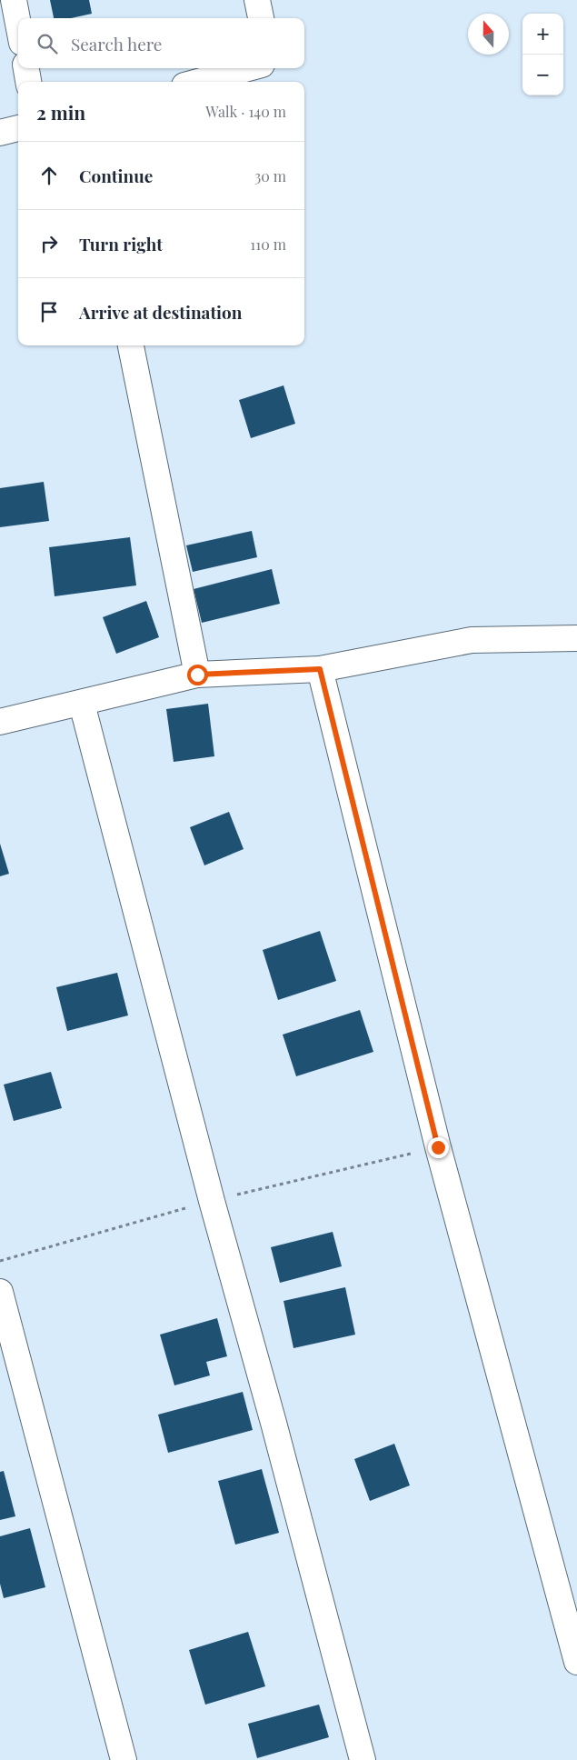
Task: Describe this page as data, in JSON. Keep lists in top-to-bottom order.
{
  "north": "top",
  "page": {
    "map_buttons": ["+", "−"],
    "search": "Search here",
    "heading": ["2 min", "Walk · 140 m"],
    "list": [
      ["Continue", "30 m"],
      ["Turn right", "110 m"],
      "Arrive at destination"
    ]
  }
}
